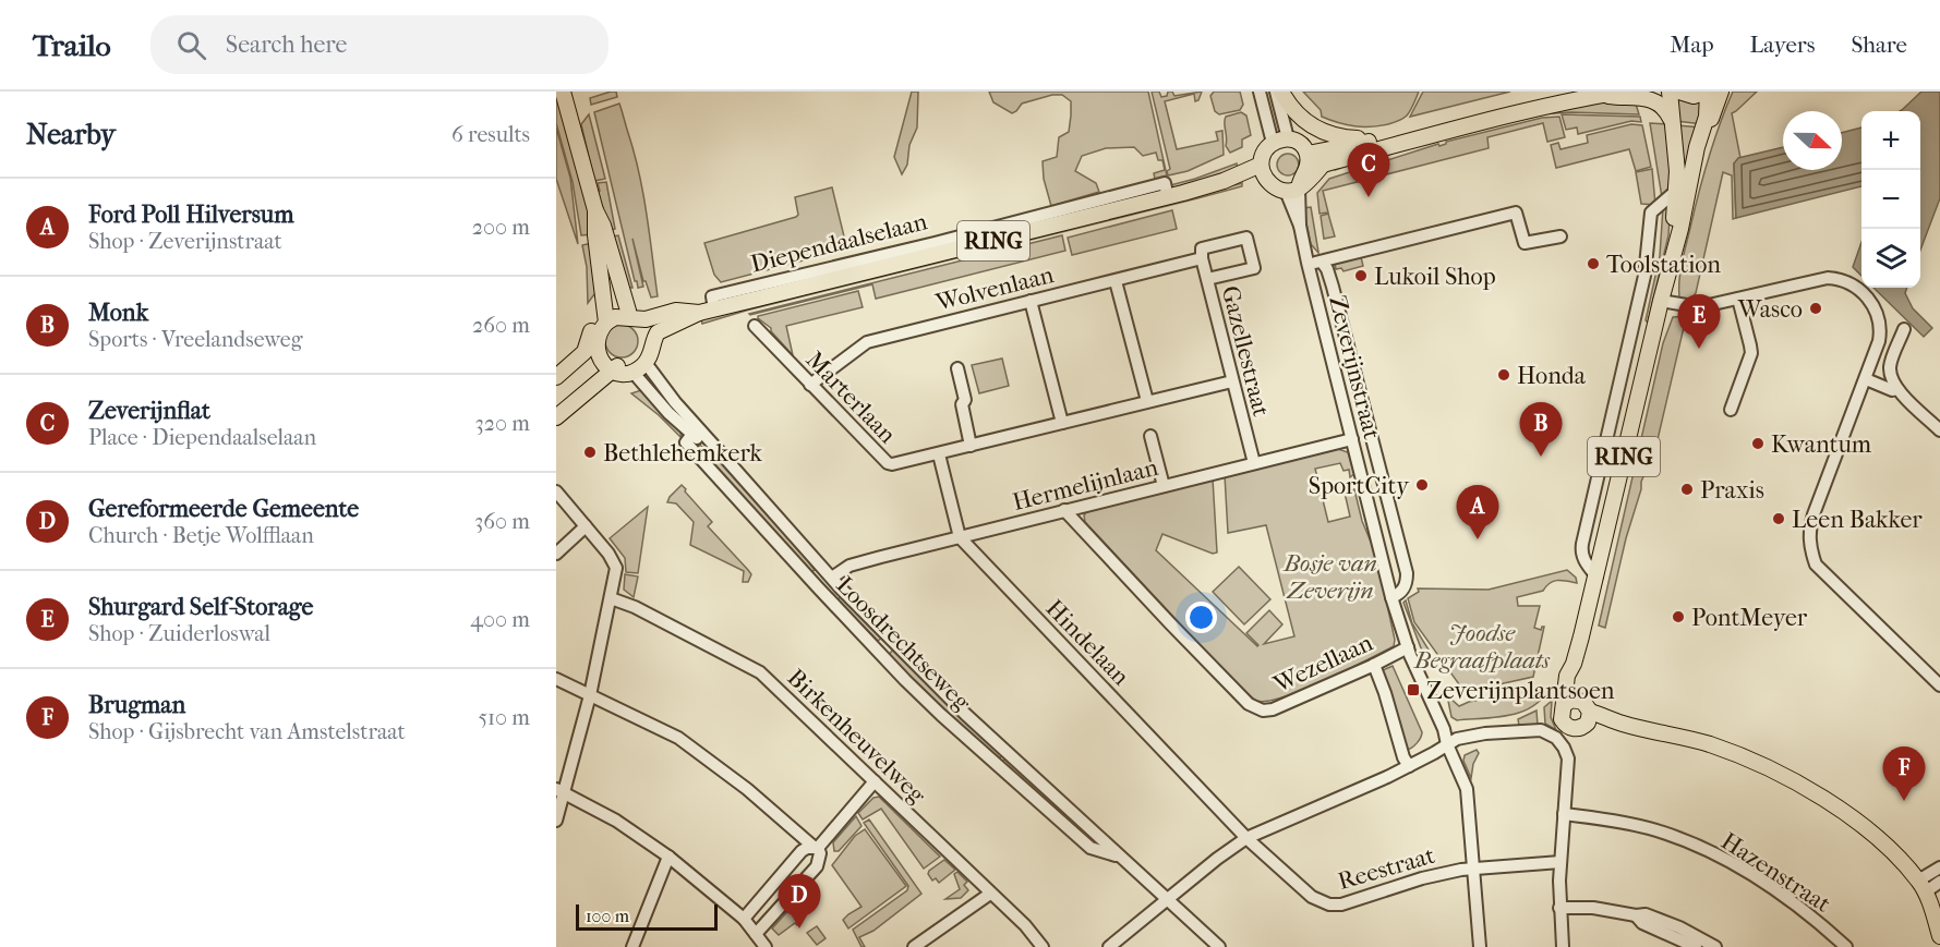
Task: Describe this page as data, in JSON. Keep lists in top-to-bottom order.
{
  "streets": {
    "main road": ["RING", "Diependaalselaan"],
    "street": [
      "Wolvenlaan",
      "Gazellestraat",
      "Zeverijnstraat",
      "Marterlaan",
      "Hermelijnlaan",
      "Hindelaan",
      "Loosdrechtseweg",
      "Wezellaan",
      "Birkenheuvelweg",
      "Reestraat",
      "Hazenstraat"
    ]
  },
  "crossings": [
    ["RING", "Diependaalselaan"],
    ["RING", "Loosdrechtseweg"],
    ["Diependaalselaan", "Zeverijnstraat"],
    ["Diependaalselaan", "Loosdrechtseweg"],
    ["Wolvenlaan", "Gazellestraat"],
    ["Wolvenlaan", "Marterlaan"],
    ["Gazellestraat", "Marterlaan"],
    ["Gazellestraat", "Hermelijnlaan"],
    ["Zeverijnstraat", "Hermelijnlaan"],
    ["Zeverijnstraat", "Wezellaan"],
    ["Zeverijnstraat", "Reestraat"],
    ["Marterlaan", "Hindelaan"],
    ["Hermelijnlaan", "Hindelaan"],
    ["Hermelijnlaan", "Loosdrechtseweg"],
    ["Hermelijnlaan", "Wezellaan"],
    ["Hindelaan", "Reestraat"]
  ],
  "parks": ["Bosje van Zeverijn", "Joodse Begraafplaats"],
  "places": {
    "other": [
      "Toolstation",
      "Lukoil Shop",
      "Wasco",
      "Honda",
      "Kwantum",
      "Bethlehemkerk",
      "SportCity",
      "Praxis",
      "Leen Bakker",
      "PontMeyer"
    ],
    "transit": ["Zeverijnplantsoen"]
  },
  "scale_bar": "100 m",
  "north": "right",
  "page": {
    "header": "Trailo",
    "search": "Search here",
    "nav": ["Map", "Layers", "Share"],
    "heading": ["Nearby", "6 results"],
    "map_buttons": ["+", "−"],
    "pins": [
      "C",
      "E",
      "B",
      "A",
      "F",
      "D"
    ],
    "list": [
      {
        "mark": "A",
        "name": "Ford Poll Hilversum",
        "note": "Shop · Zeverijnstraat",
        "value": "200 m"
      },
      {
        "mark": "B",
        "name": "Monk",
        "note": "Sports · Vreelandseweg",
        "value": "260 m"
      },
      {
        "mark": "C",
        "name": "Zeverijnflat",
        "note": "Place · Diependaalselaan",
        "value": "320 m"
      },
      {
        "mark": "D",
        "name": "Gereformeerde Gemeente",
        "note": "Church · Betje Wolfflaan",
        "value": "360 m"
      },
      {
        "mark": "E",
        "name": "Shurgard Self-Storage",
        "note": "Shop · Zuiderloswal",
        "value": "400 m"
      },
      {
        "mark": "F",
        "name": "Brugman",
        "note": "Shop · Gijsbrecht van Amstelstraat",
        "value": "510 m"
      }
    ],
    "scale": "100 m"
  }
}
